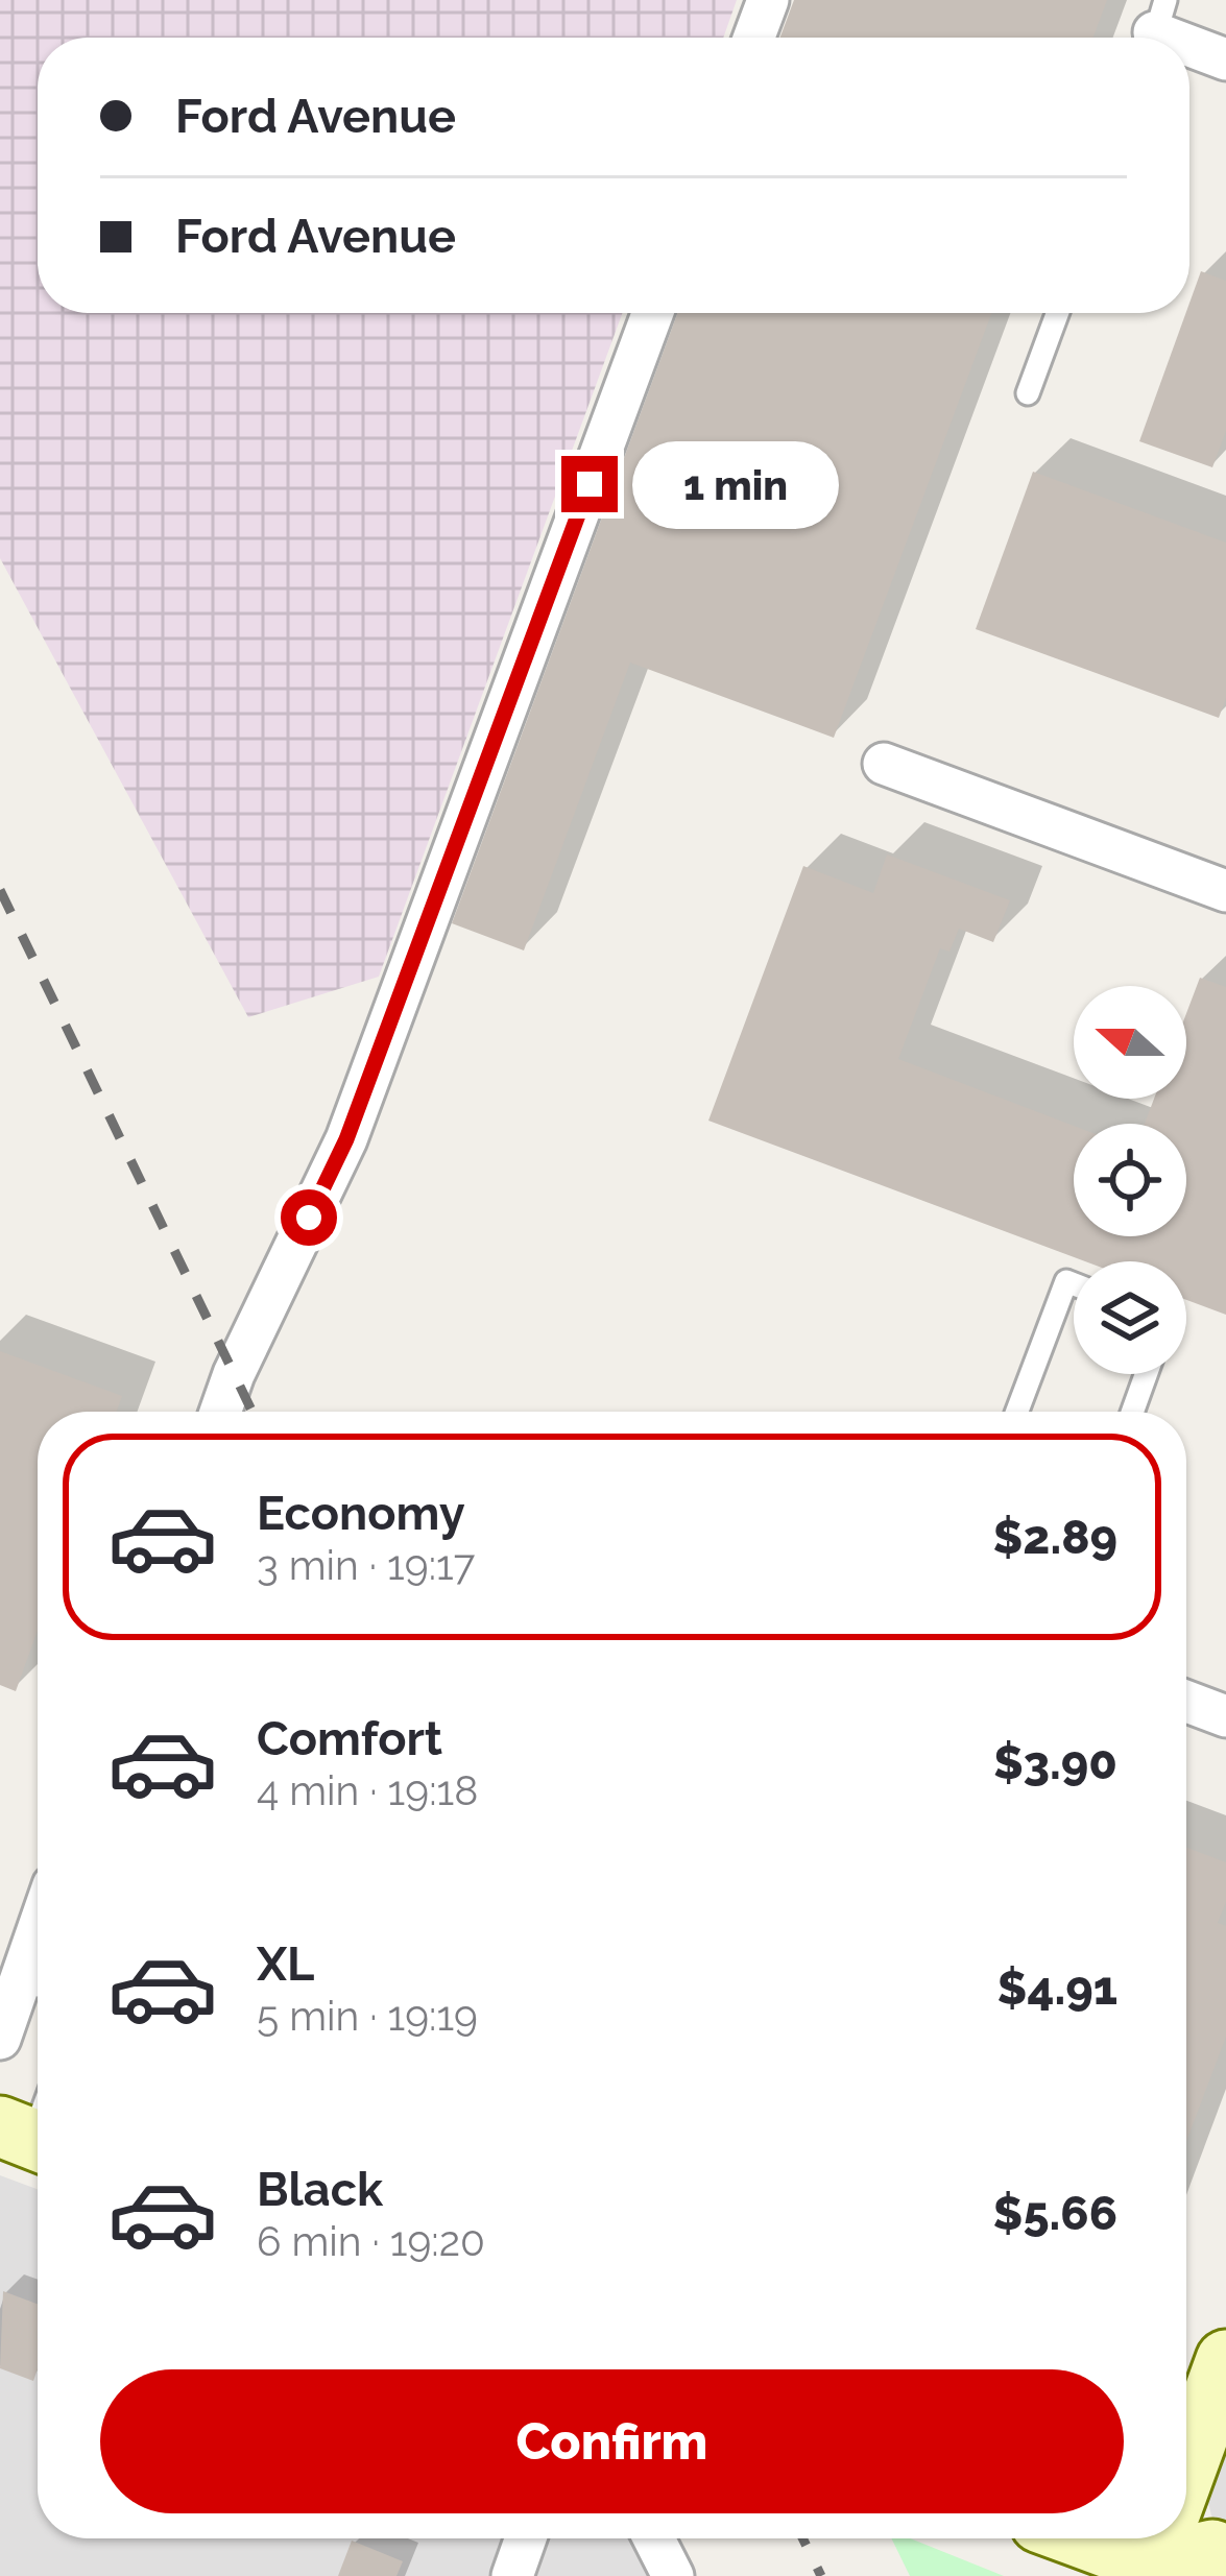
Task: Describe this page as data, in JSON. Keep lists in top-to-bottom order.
{
  "north": "left",
  "page": {
    "banner": ["Ford Avenue", "Ford Avenue"],
    "bubble": "1 min",
    "list": [
      {
        "name": "Economy",
        "note": "3 min · 19:17",
        "value": "$2.89"
      },
      {
        "name": "Comfort",
        "note": "4 min · 19:18",
        "value": "$3.90"
      },
      {
        "name": "XL",
        "note": "5 min · 19:19",
        "value": "$4.91"
      },
      {
        "name": "Black",
        "note": "6 min · 19:20",
        "value": "$5.66"
      }
    ],
    "buttons": "Confirm"
  }
}
